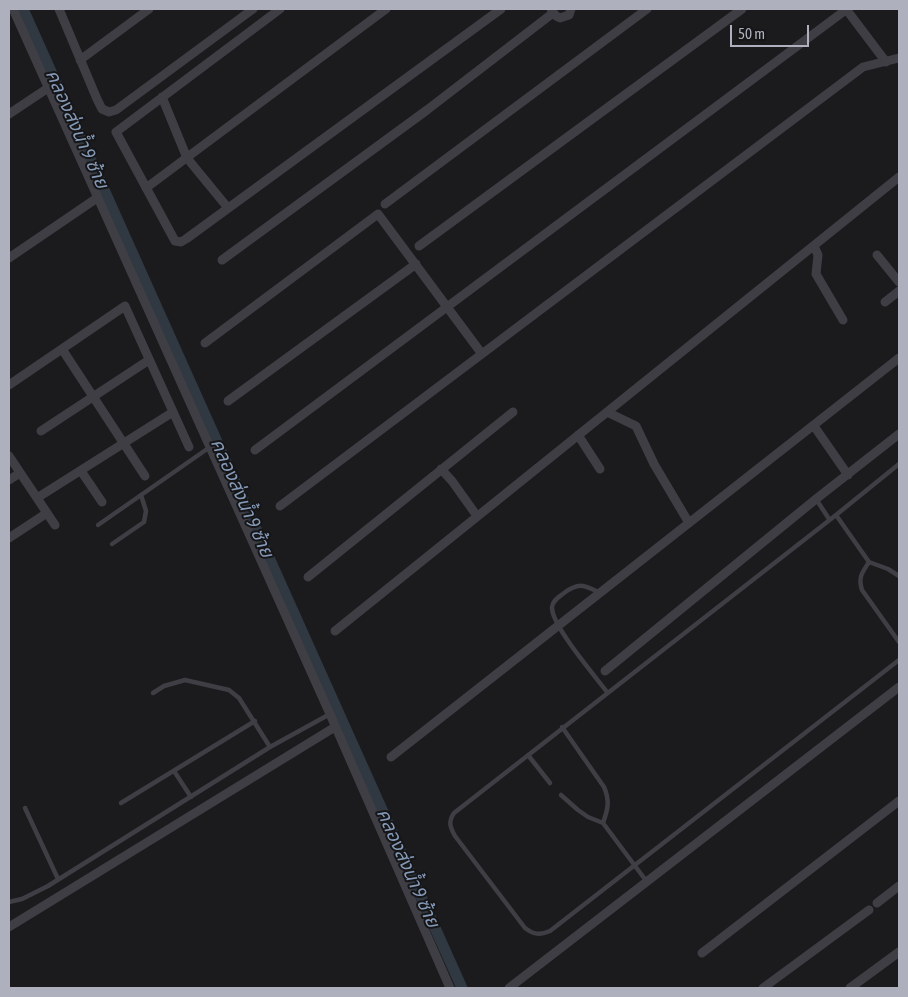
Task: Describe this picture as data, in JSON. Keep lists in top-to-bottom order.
{
  "water": ["คลองส่งน้ำ 9 ซ้าย"],
  "scale_bar": "50 m"
}
